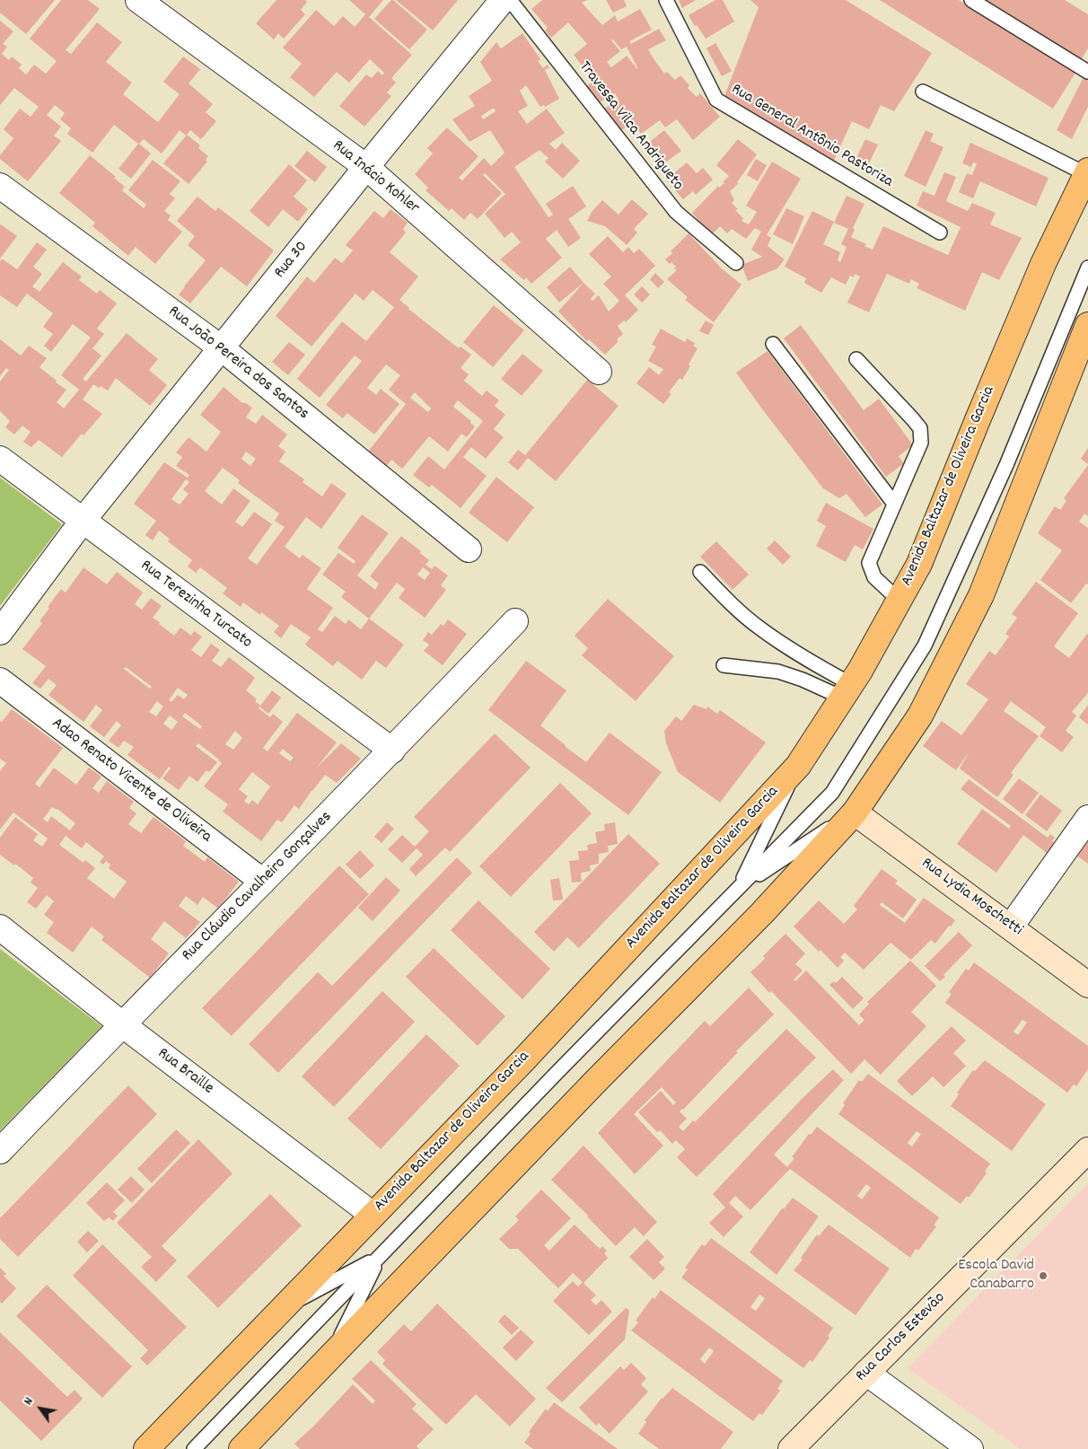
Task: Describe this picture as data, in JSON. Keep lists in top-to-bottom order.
{
  "streets": {
    "main road": ["Avenida Baltazar de Oliveira Garcia"],
    "street": [
      "Rua Inácio Kohler",
      "Rua 30",
      "Rua João Pereira dos Santos",
      "Rua Terezinha Turcato",
      "Adao Renato Vicente de Oliveira",
      "Rua Cláudio Cavalheiro Gonçalves",
      "Rua Lydia Moschetti",
      "Rua Braille",
      "Rua Carlos Estevão"
    ],
    "lane": ["Travessa Vilca Andrigueto", "Rua General Antônio Pastoriza"]
  },
  "crossings": [
    ["Rua Inácio Kohler", "Rua 30"],
    ["Rua 30", "Rua João Pereira dos Santos"],
    ["Rua 30", "Rua Terezinha Turcato"],
    ["Avenida Baltazar de Oliveira Garcia", "Rua Braille"],
    ["Rua Terezinha Turcato", "Rua Cláudio Cavalheiro Gonçalves"],
    ["Adao Renato Vicente de Oliveira", "Rua Cláudio Cavalheiro Gonçalves"],
    ["Rua Cláudio Cavalheiro Gonçalves", "Rua Braille"]
  ],
  "places": ["Escola David Canabarro"],
  "north": "top left"
}
